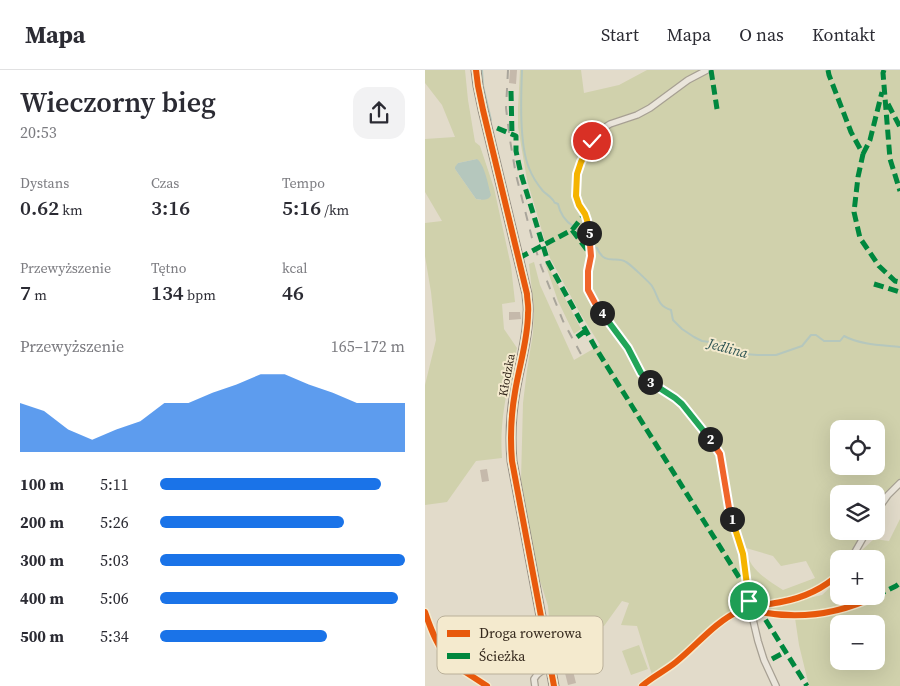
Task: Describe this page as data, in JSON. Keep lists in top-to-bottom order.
{
  "streets": {
    "main road": ["Kłodzka"]
  },
  "water": ["Jedlina"],
  "legend": ["Droga rowerowa", "Ścieżka"],
  "page": {
    "header": "Mapa",
    "nav": [
      "Start",
      "Mapa",
      "O nas",
      "Kontakt"
    ],
    "heading": ["Wieczorny bieg", "20:53"],
    "stats": [
      ["Dystans", "0.62 km"],
      ["Czas", "3:16"],
      ["Tempo", "5:16 /km"],
      ["Przewyższenie", "7 m"],
      ["Tętno", "134 bpm"],
      ["kcal", "46"]
    ],
    "pins": [
      "5",
      "4",
      "3",
      "2",
      "1"
    ],
    "chart": ["Przewyższenie", "165–172 m"],
    "map_buttons": ["+", "−"],
    "list": [
      {
        "name": "100 m",
        "note": "5:11"
      },
      {
        "name": "200 m",
        "note": "5:26"
      },
      {
        "name": "300 m",
        "note": "5:03"
      },
      {
        "name": "400 m",
        "note": "5:06"
      },
      {
        "name": "500 m",
        "note": "5:34"
      }
    ]
  }
}
